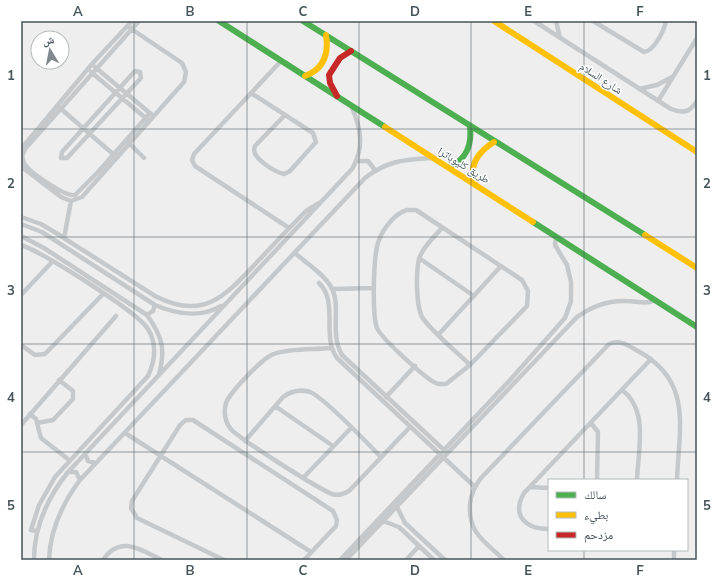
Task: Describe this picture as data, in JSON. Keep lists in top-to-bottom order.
{
  "streets": {
    "main road": ["شارع السلام", "طريق كليوباترا"]
  },
  "legend": ["سالك", "بطيء", "مزدحم"],
  "north": "top",
  "grid": {
    "columns": [
      "A",
      "B",
      "C",
      "D",
      "E",
      "F"
    ],
    "rows": [
      "1",
      "2",
      "3",
      "4",
      "5"
    ]
  }
}
